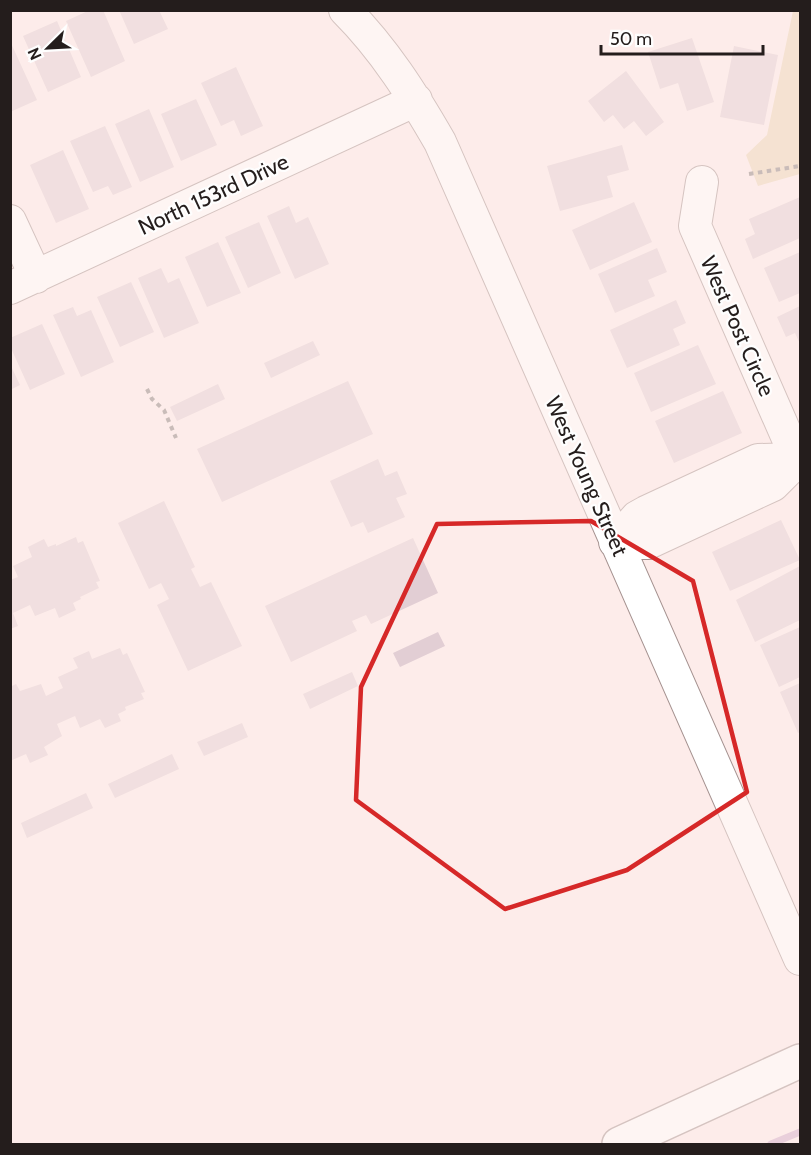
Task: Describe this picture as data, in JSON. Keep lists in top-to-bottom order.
{
  "streets": {
    "street": ["North 153rd Drive", "West Post Circle", "West Young Street"]
  },
  "crossings": [
    ["North 153rd Drive", "West Young Street"]
  ],
  "scale_bar": "50 m",
  "north": "bottom left"
}
